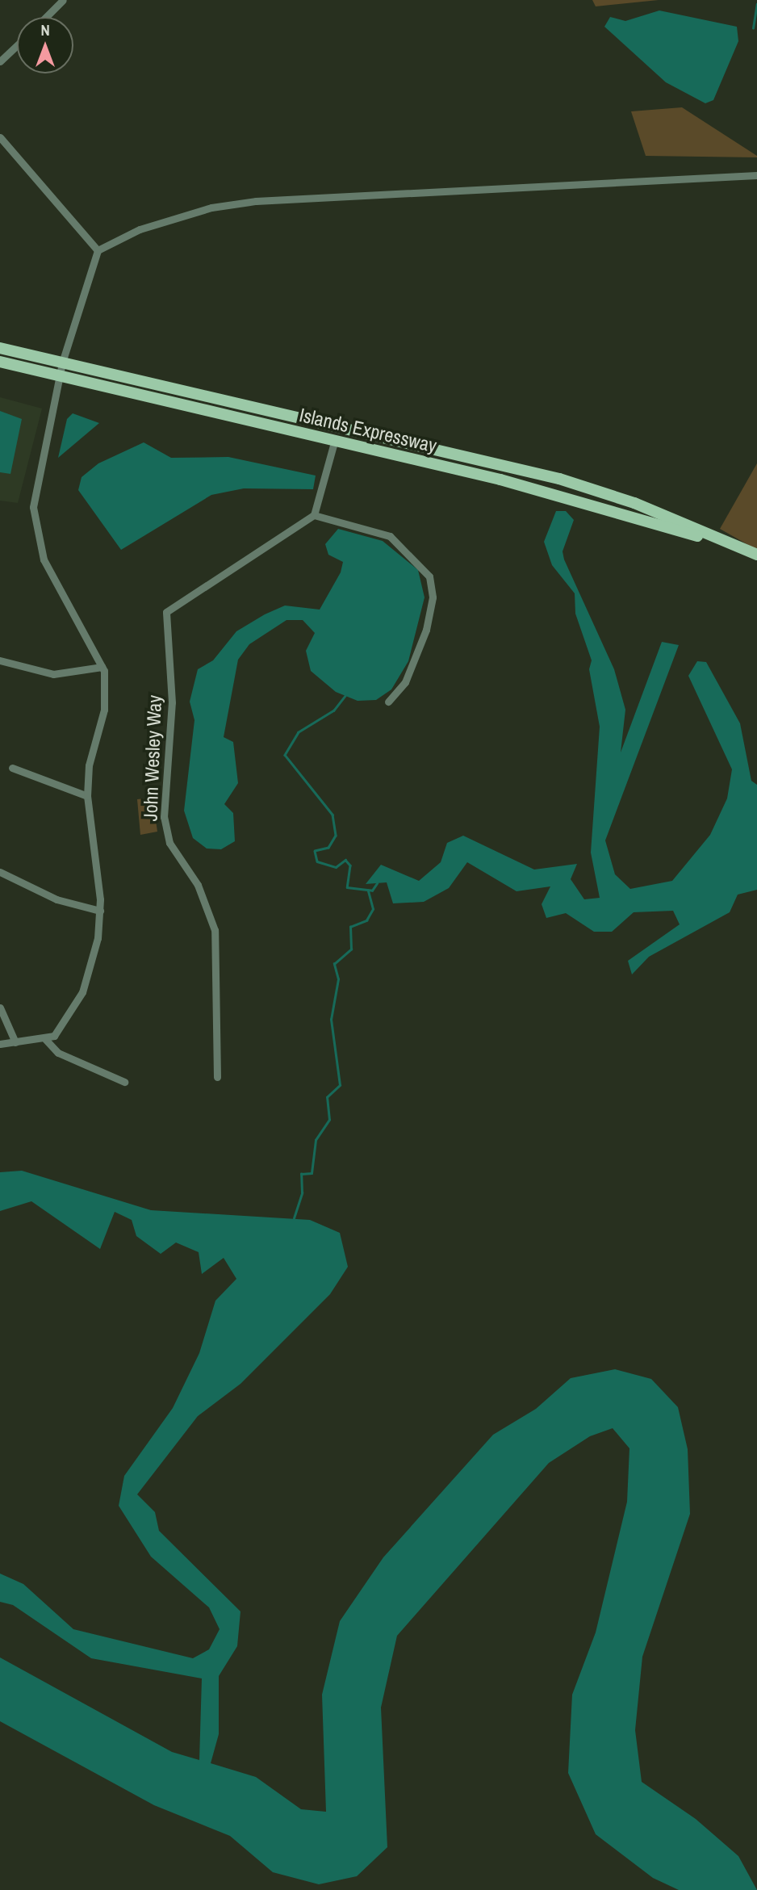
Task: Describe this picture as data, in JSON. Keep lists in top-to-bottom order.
{
  "streets": {
    "main road": ["Islands Expressway"],
    "street": ["John Wesley Way"]
  },
  "north": "top"
}
